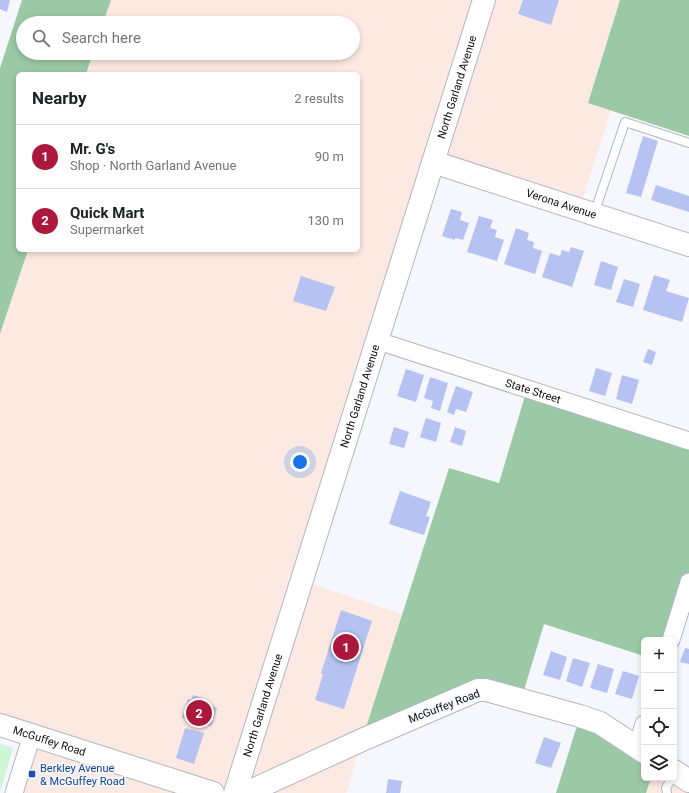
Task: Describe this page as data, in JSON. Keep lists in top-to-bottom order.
{
  "streets": {
    "street": [
      "North Garland Avenue",
      "Verona Avenue",
      "State Street",
      "McGuffey Road"
    ]
  },
  "crossings": [
    ["North Garland Avenue", "Verona Avenue"],
    ["North Garland Avenue", "State Street"]
  ],
  "places": {
    "transit": ["Berkley Avenue & McGuffey Road"]
  },
  "page": {
    "search": "Search here",
    "heading": ["Nearby", "2 results"],
    "list": [
      {
        "mark": "1",
        "name": "Mr. G's",
        "note": "Shop · North Garland Avenue",
        "value": "90 m"
      },
      {
        "mark": "2",
        "name": "Quick Mart",
        "note": "Supermarket",
        "value": "130 m"
      }
    ],
    "pins": ["1", "2"],
    "map_buttons": ["+", "−"]
  }
}
